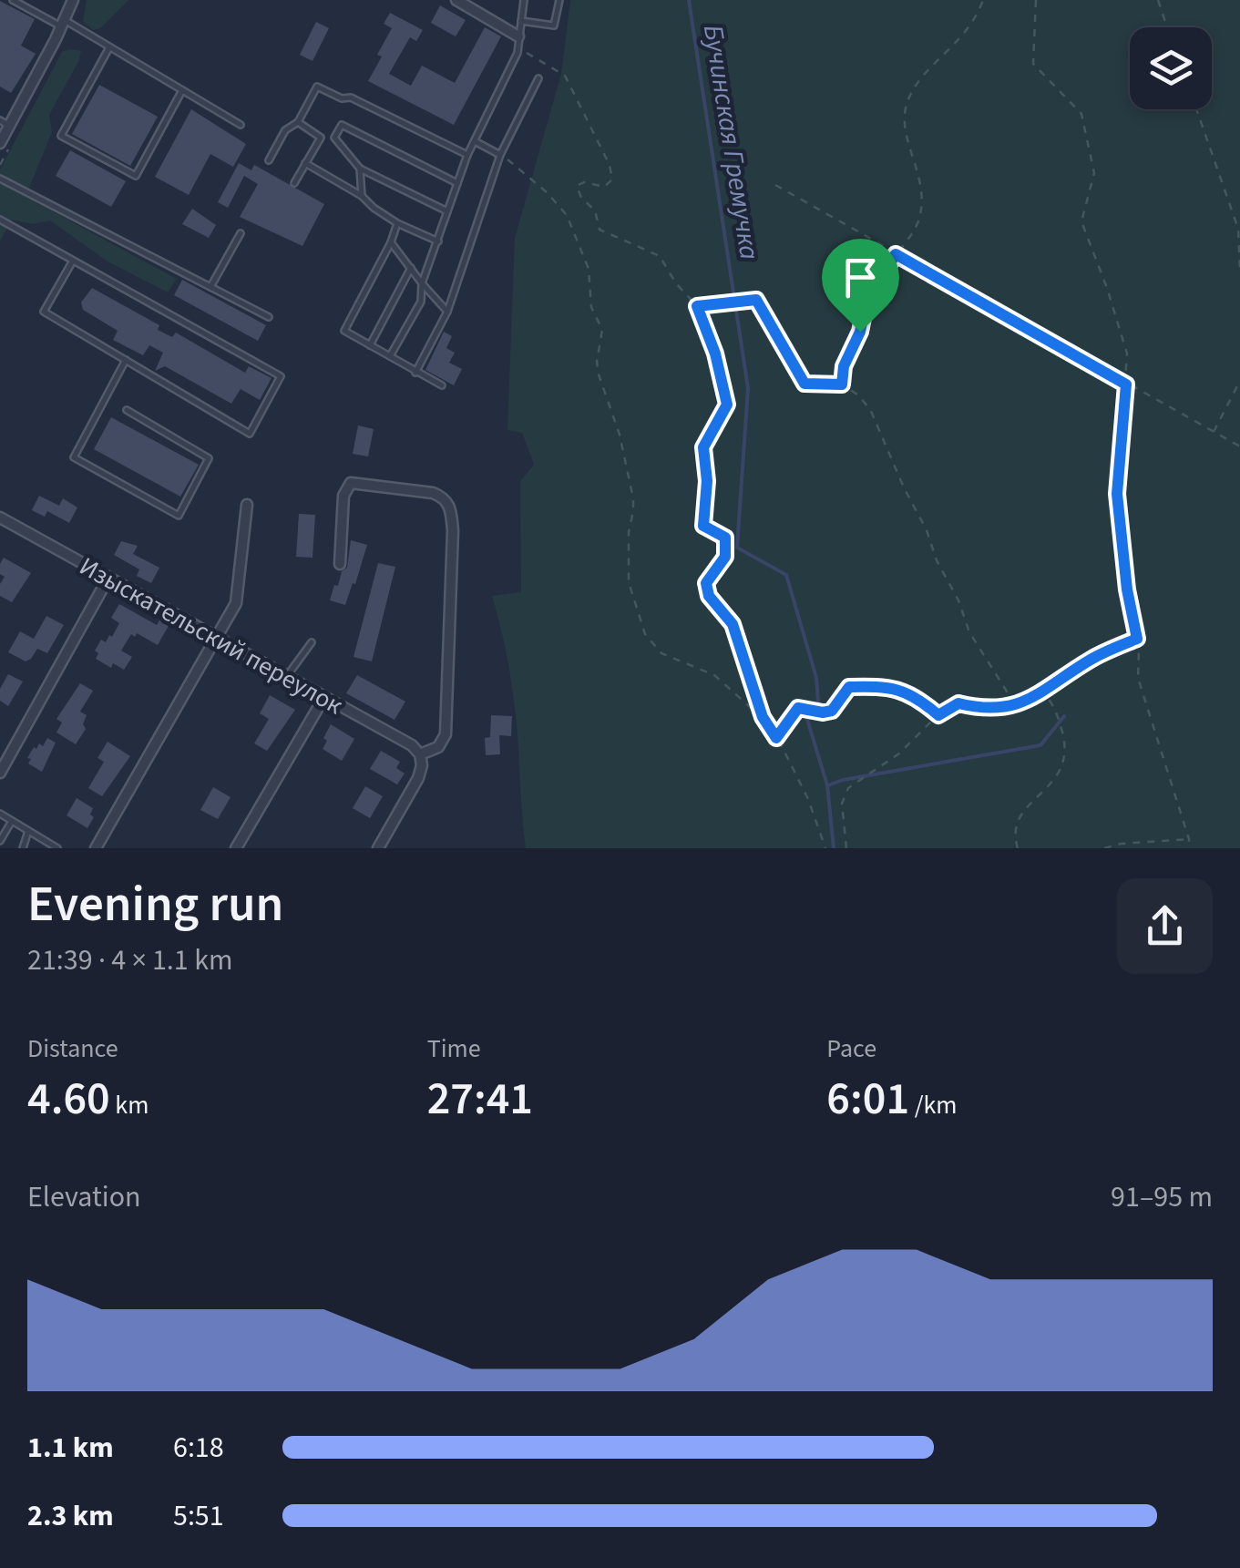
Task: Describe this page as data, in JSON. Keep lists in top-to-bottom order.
{
  "streets": {
    "street": ["Изыскательский переулок"]
  },
  "water": ["Бучинская Гремучка"],
  "page": {
    "heading": ["Evening run", "21:39 · 4 × 1.1 km"],
    "stats": [
      ["Distance", "4.60 km"],
      ["Time", "27:41"],
      ["Pace", "6:01 /km"]
    ],
    "chart": ["Elevation", "91–95 m"],
    "list": [
      {
        "name": "1.1 km",
        "note": "6:18"
      },
      {
        "name": "2.3 km",
        "note": "5:51"
      }
    ]
  }
}
